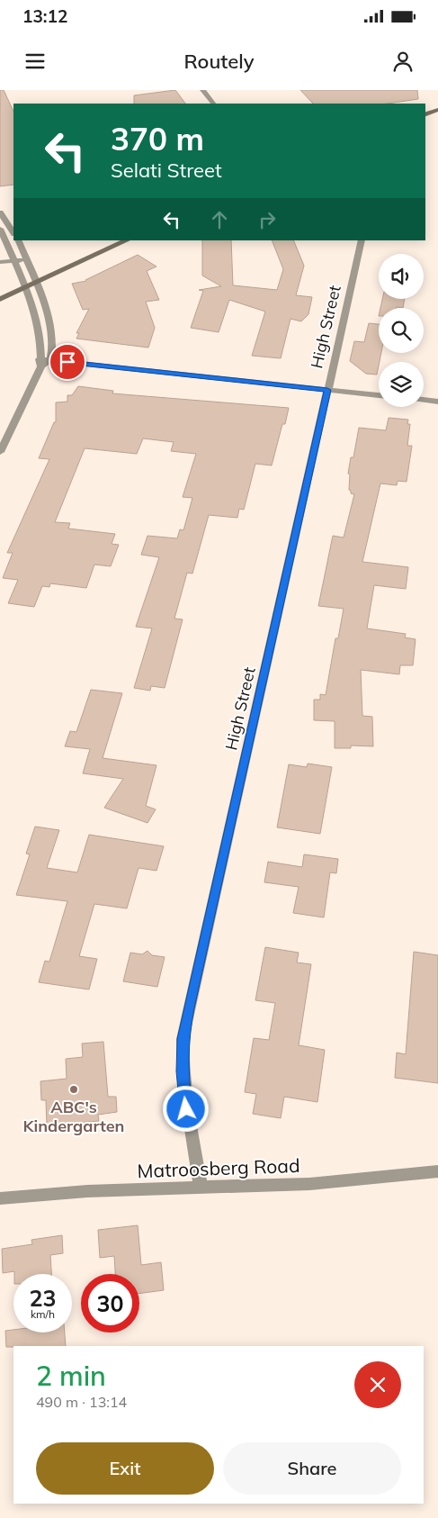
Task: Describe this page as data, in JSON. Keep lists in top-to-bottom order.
{
  "streets": {
    "street": ["High Street", "Matroosberg Road"]
  },
  "crossings": [
    ["High Street", "Matroosberg Road"]
  ],
  "places": ["ABC's Kindergarten"],
  "page": {
    "status": "13:12",
    "header": "Routely",
    "turn": ["370 m", "Selati Street"],
    "speed": "23 km/h",
    "limit": "30",
    "heading": ["2 min", "490 m · 13:14"],
    "buttons": ["Exit", "Share"]
  }
}
